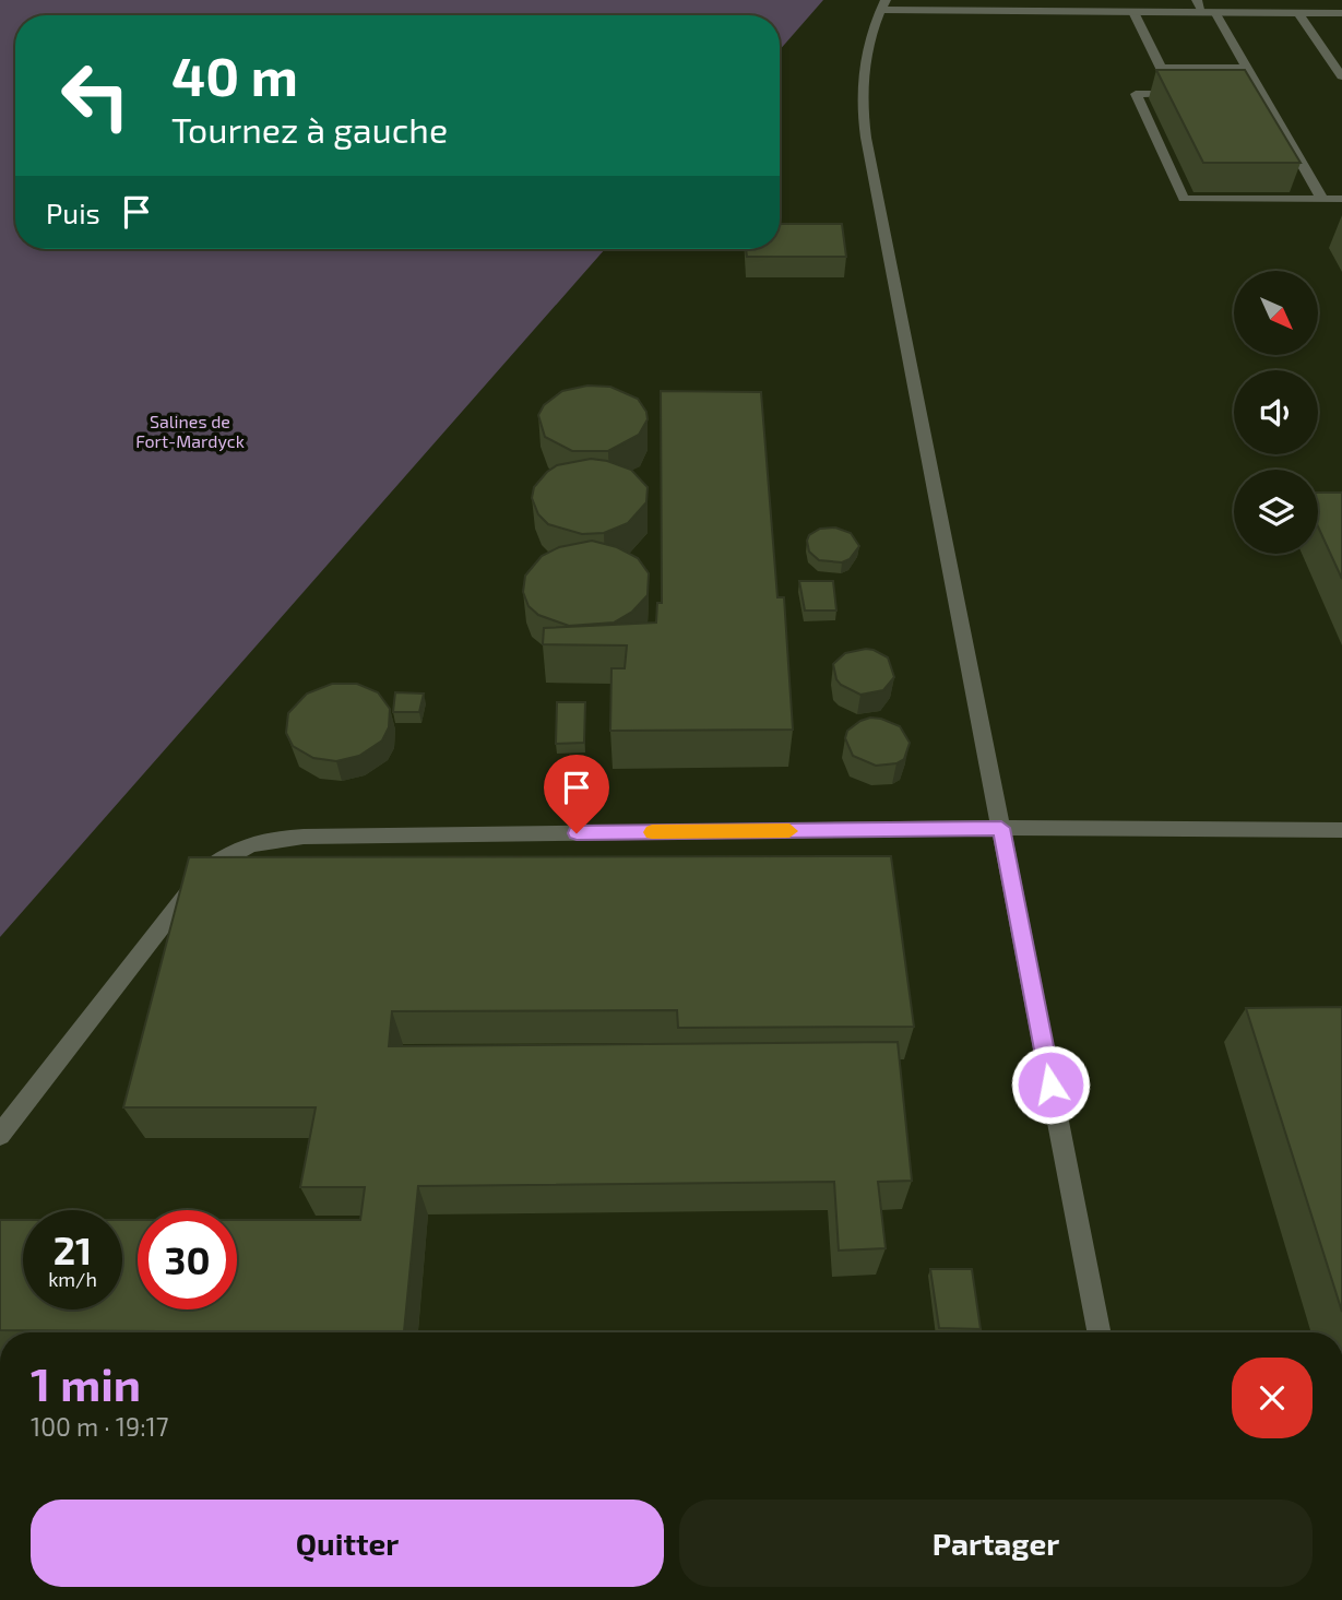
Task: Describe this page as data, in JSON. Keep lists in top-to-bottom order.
{
  "parks": ["Salines de Fort-Mardyck"],
  "north": "bottom right",
  "page": {
    "turn": ["40 m", "Tournez à gauche"],
    "then": "Puis",
    "speed": "21 km/h",
    "limit": "30",
    "heading": ["1 min", "100 m · 19:17"],
    "buttons": ["Quitter", "Partager"]
  }
}
